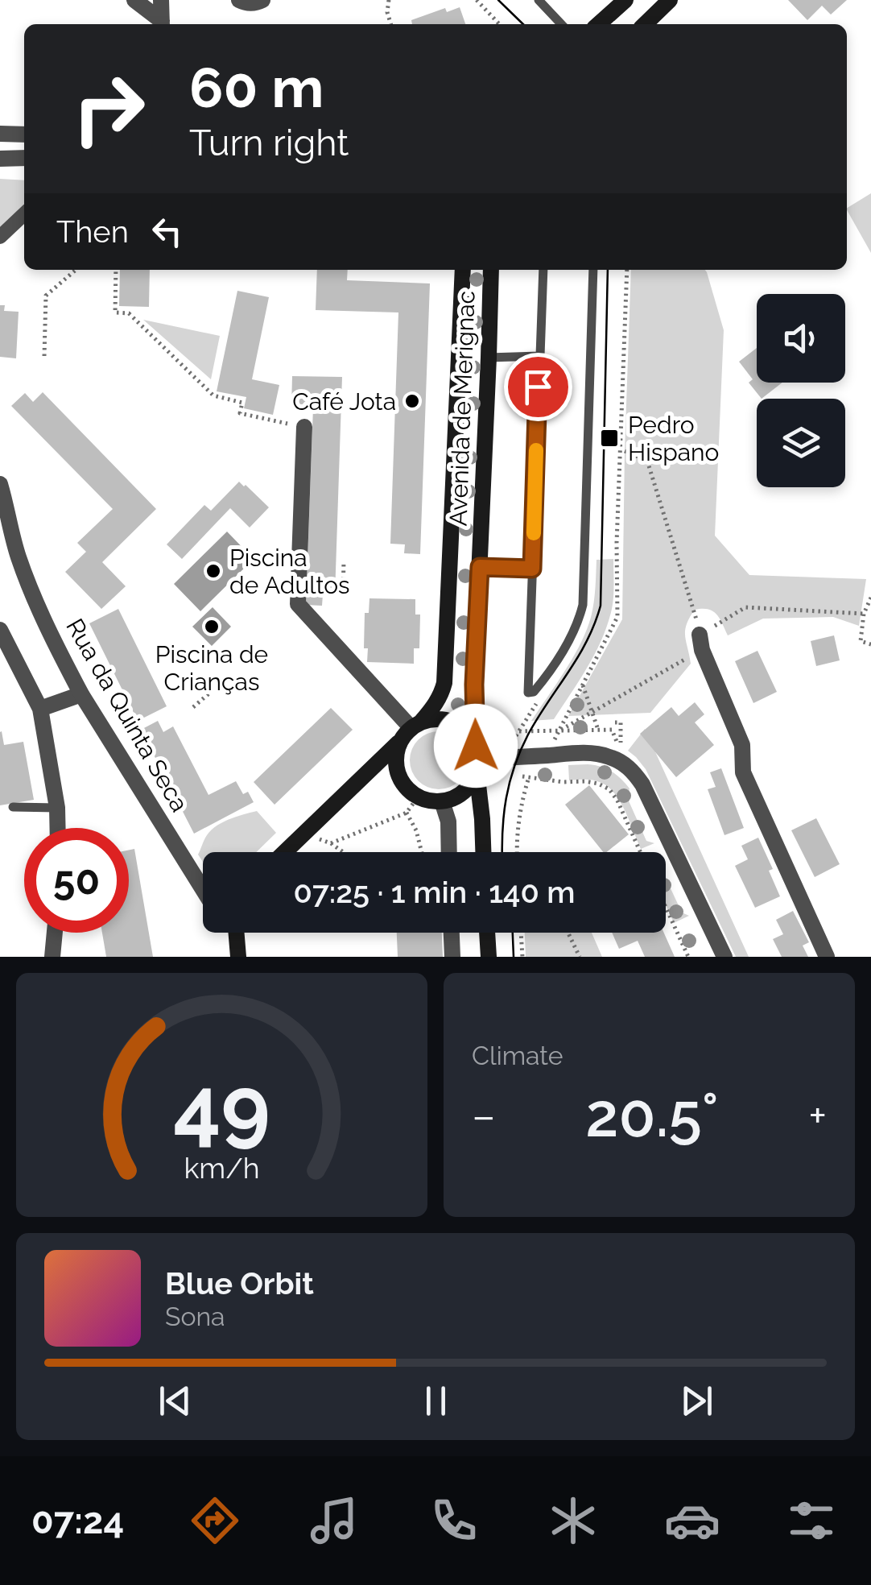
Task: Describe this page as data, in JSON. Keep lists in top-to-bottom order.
{
  "streets": {
    "main road": ["Avenida de Merignac"],
    "street": ["Rua da Quinta Seca"]
  },
  "places": {
    "other": ["Café Jota", "Piscina de Adultos", "Piscina de Crianças"],
    "transit": ["Pedro Hispano"]
  },
  "page": {
    "turn": ["60 m", "Turn right"],
    "then": "Then",
    "limit": "50",
    "trip": "07:25 · 1 min · 140 m",
    "tile": "Climate",
    "heat": ["−", "20.5°", "+"],
    "song": ["Blue Orbit", "Sona"],
    "tabs": "07:24",
    "gauge": ["49", "km/h"]
  }
}
